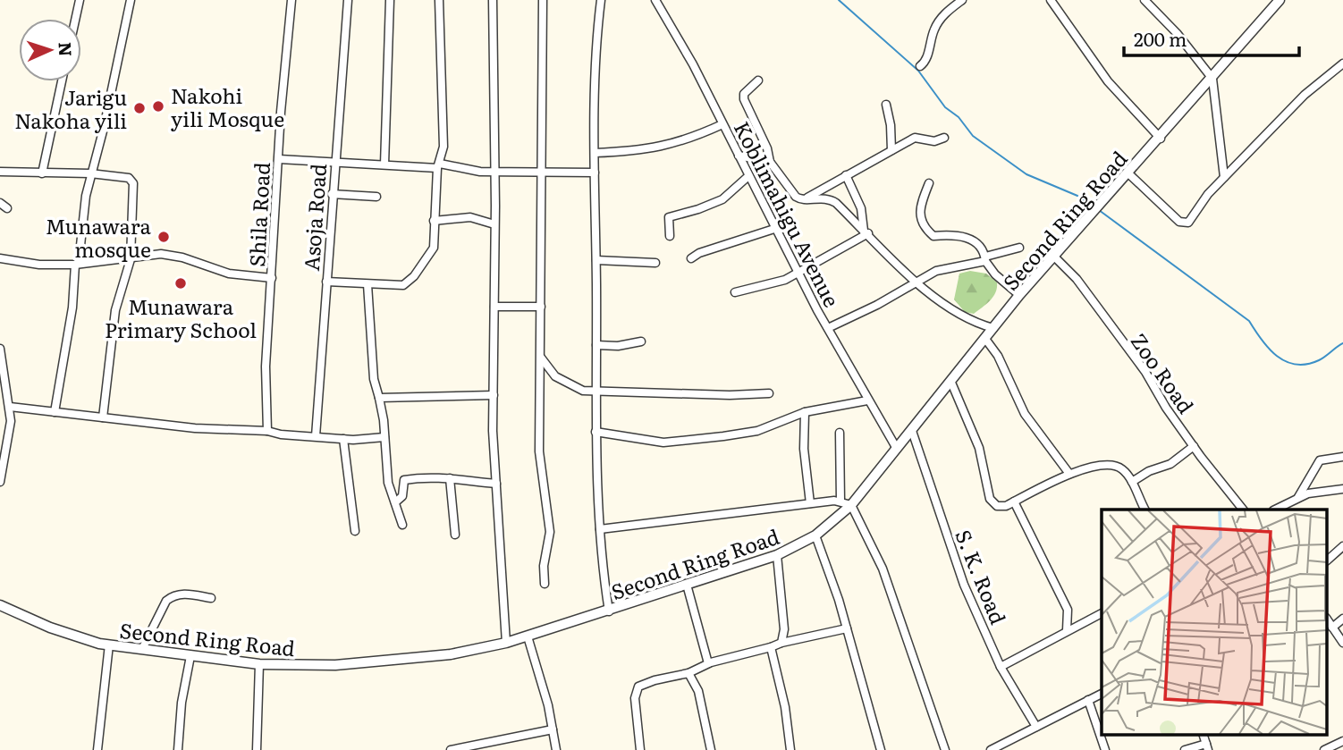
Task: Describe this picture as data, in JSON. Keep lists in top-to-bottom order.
{
  "streets": {
    "street": [
      "Koblimahigu Avenue",
      "Shila Road",
      "Asoja Road",
      "Second Ring Road",
      "Zoo Road",
      "S. K. Road"
    ]
  },
  "crossings": [
    ["Koblimahigu Avenue", "Second Ring Road"],
    ["Second Ring Road", "Zoo Road"],
    ["Second Ring Road", "S. K. Road"]
  ],
  "places": [
    "Nakohi yili Mosque",
    "Jarigu Nakoha yili",
    "Munawara mosque",
    "Munawara Primary School"
  ],
  "scale_bar": "200 m",
  "north": "right"
}
